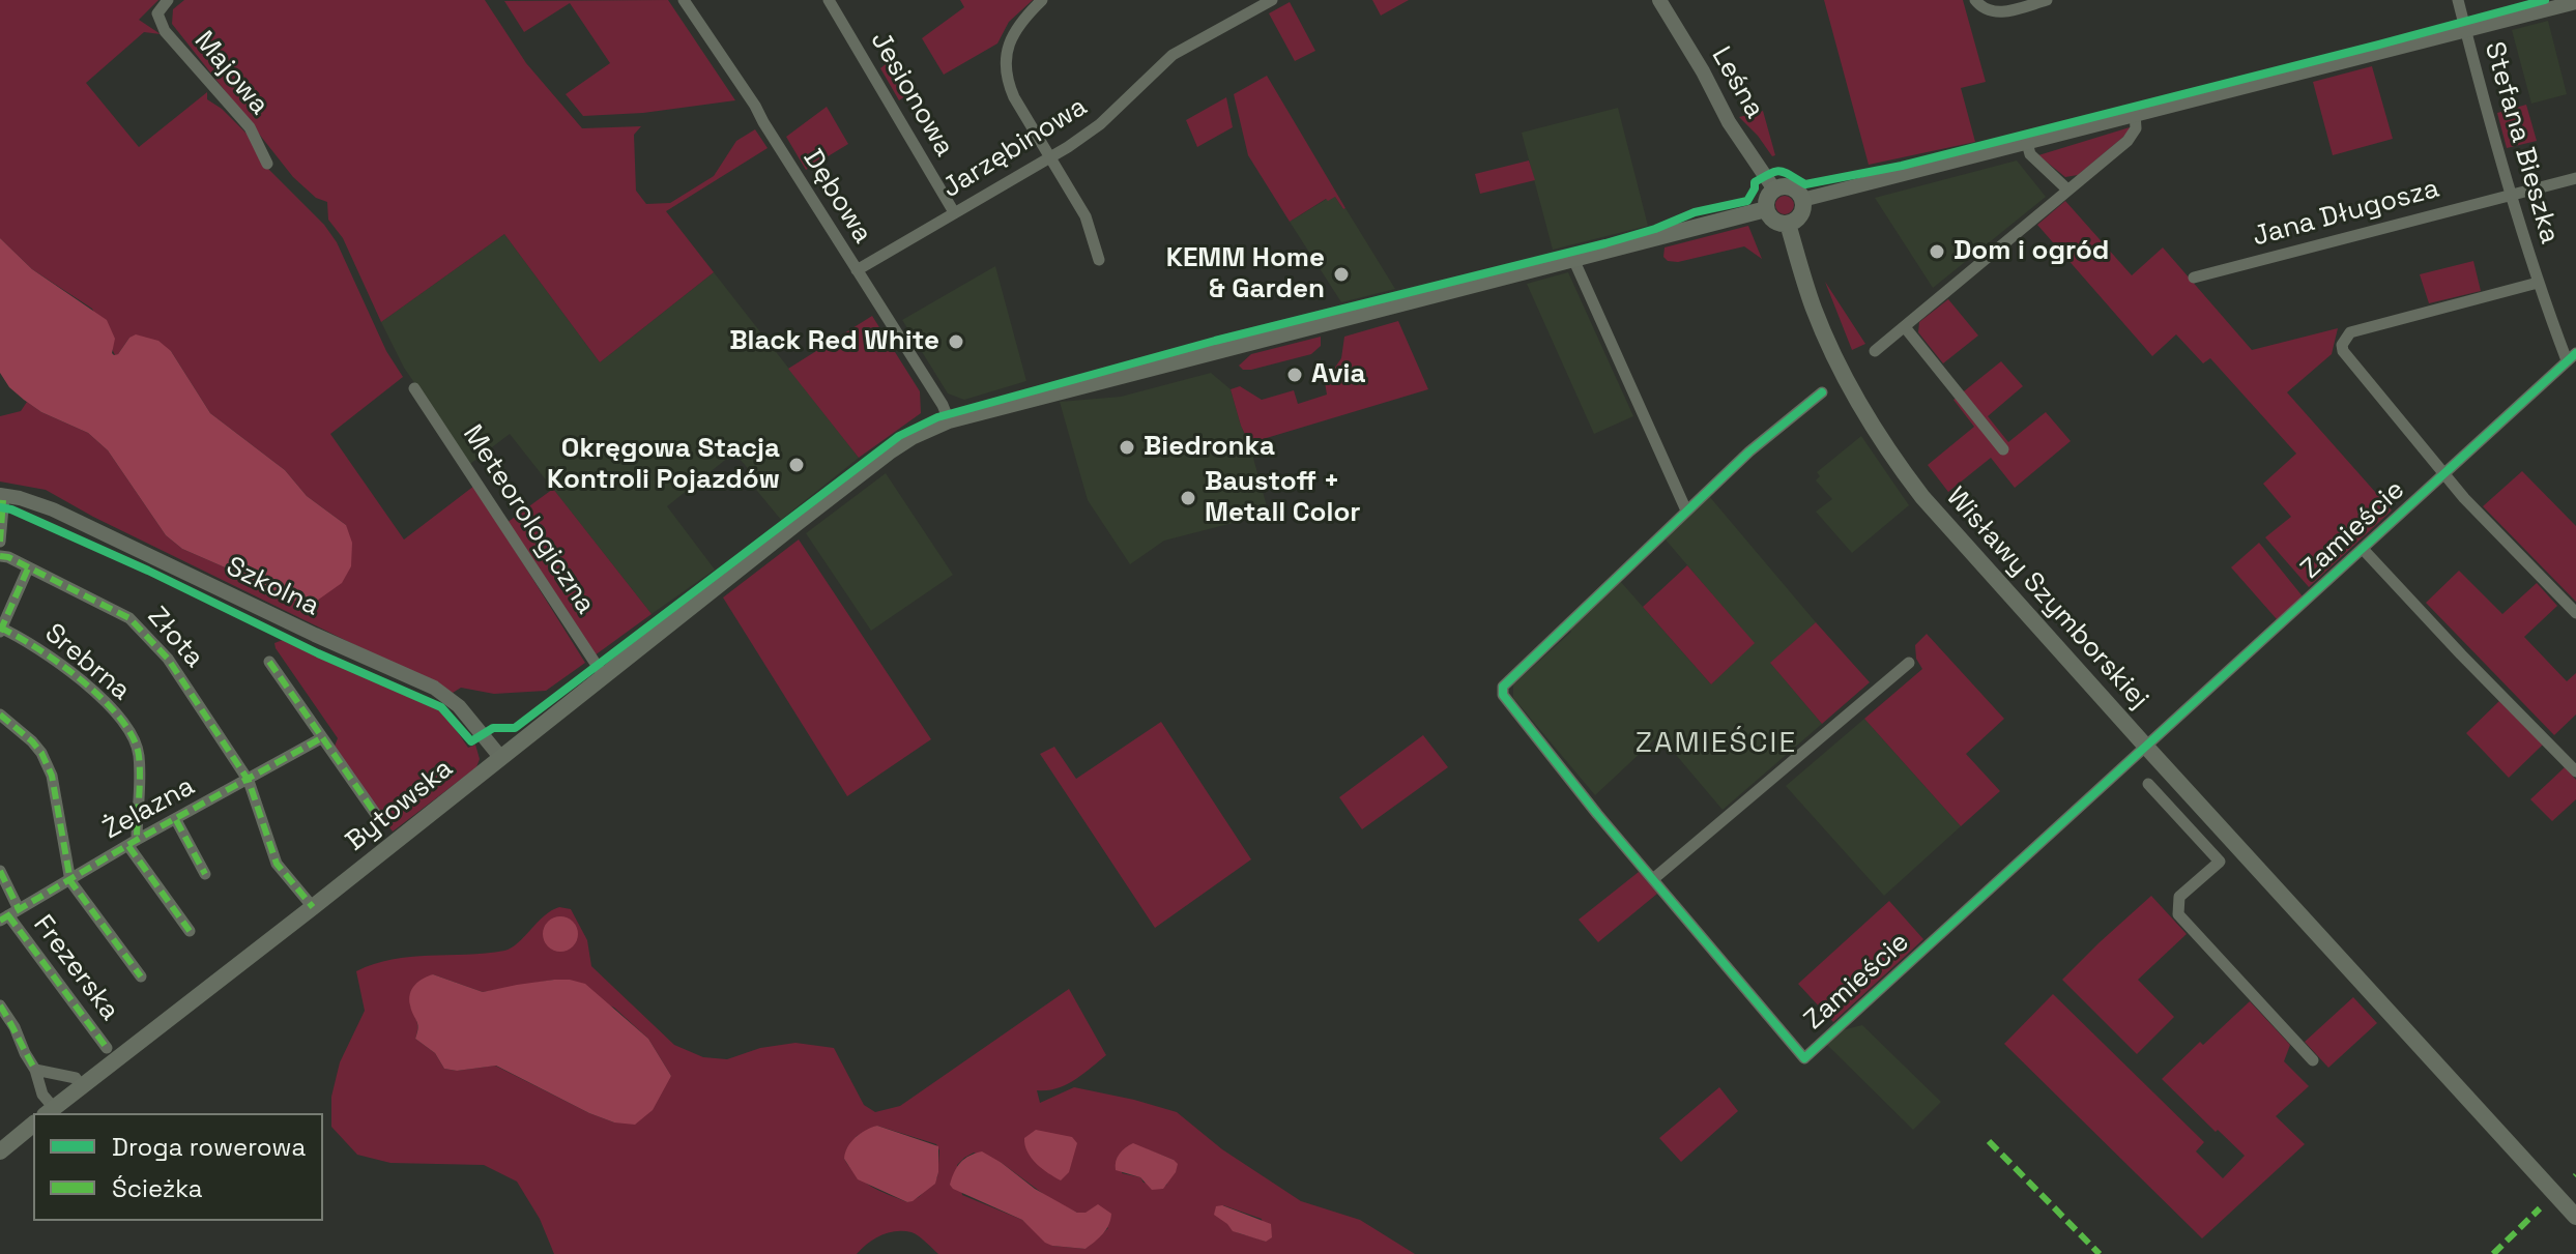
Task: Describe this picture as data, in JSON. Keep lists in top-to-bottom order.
{
  "streets": {
    "main road": ["Wisławy Szymborskiej", "Bytowska"],
    "street": [
      "Majowa",
      "Leśna",
      "Jesionowa",
      "Stefana Bieszka",
      "Jarzębinowa",
      "Dębowa",
      "Jana Długosza",
      "Meteorologiczna",
      "Zamieście",
      "Szkolna",
      "Złota",
      "Srebrna",
      "Żelazna",
      "Frezerska"
    ]
  },
  "crossings": [
    ["Leśna", "Wisławy Szymborskiej"],
    ["Leśna", "Bytowska"],
    ["Jesionowa", "Jarzębinowa"],
    ["Stefana Bieszka", "Jana Długosza"],
    ["Stefana Bieszka", "Zamieście"],
    ["Jarzębinowa", "Dębowa"],
    ["Dębowa", "Bytowska"],
    ["Meteorologiczna", "Bytowska"],
    ["Zamieście", "Wisławy Szymborskiej"],
    ["Szkolna", "Bytowska"],
    ["Wisławy Szymborskiej", "Bytowska"],
    ["Złota", "Bytowska"],
    ["Złota", "Żelazna"],
    ["Srebrna", "Żelazna"],
    ["Żelazna", "Frezerska"]
  ],
  "districts": ["ZAMIEŚCIE"],
  "places": [
    "Dom i ogród",
    "KEMM Home & Garden",
    "Black Red White",
    "Avia",
    "Biedronka",
    "Okręgowa Stacja Kontroli Pojazdów",
    "Baustoff + Metall Color"
  ],
  "legend": ["Droga rowerowa", "Ścieżka"]
}
